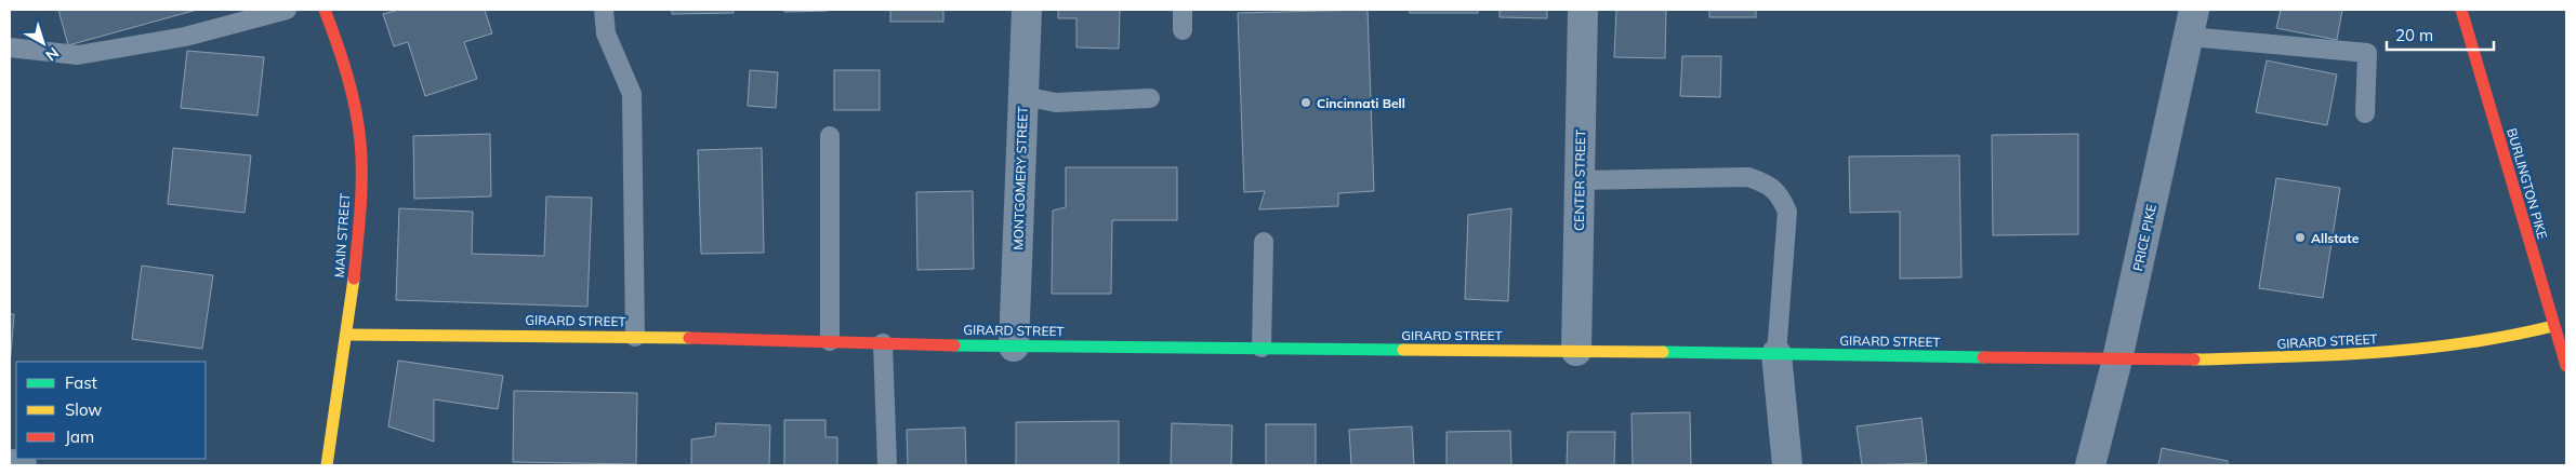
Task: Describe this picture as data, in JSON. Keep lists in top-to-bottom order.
{
  "streets": {
    "street": [
      "MONTGOMERY STREET",
      "CENTER STREET",
      "BURLINGTON PIKE",
      "MAIN STREET",
      "PRICE PIKE",
      "GIRARD STREET"
    ]
  },
  "crossings": [
    ["MONTGOMERY STREET", "GIRARD STREET"],
    ["CENTER STREET", "GIRARD STREET"],
    ["BURLINGTON PIKE", "GIRARD STREET"],
    ["MAIN STREET", "GIRARD STREET"],
    ["PRICE PIKE", "GIRARD STREET"]
  ],
  "places": ["Cincinnati Bell", "Allstate"],
  "legend": ["Fast", "Slow", "Jam"],
  "scale_bar": "20 m",
  "north": "bottom right"
}
